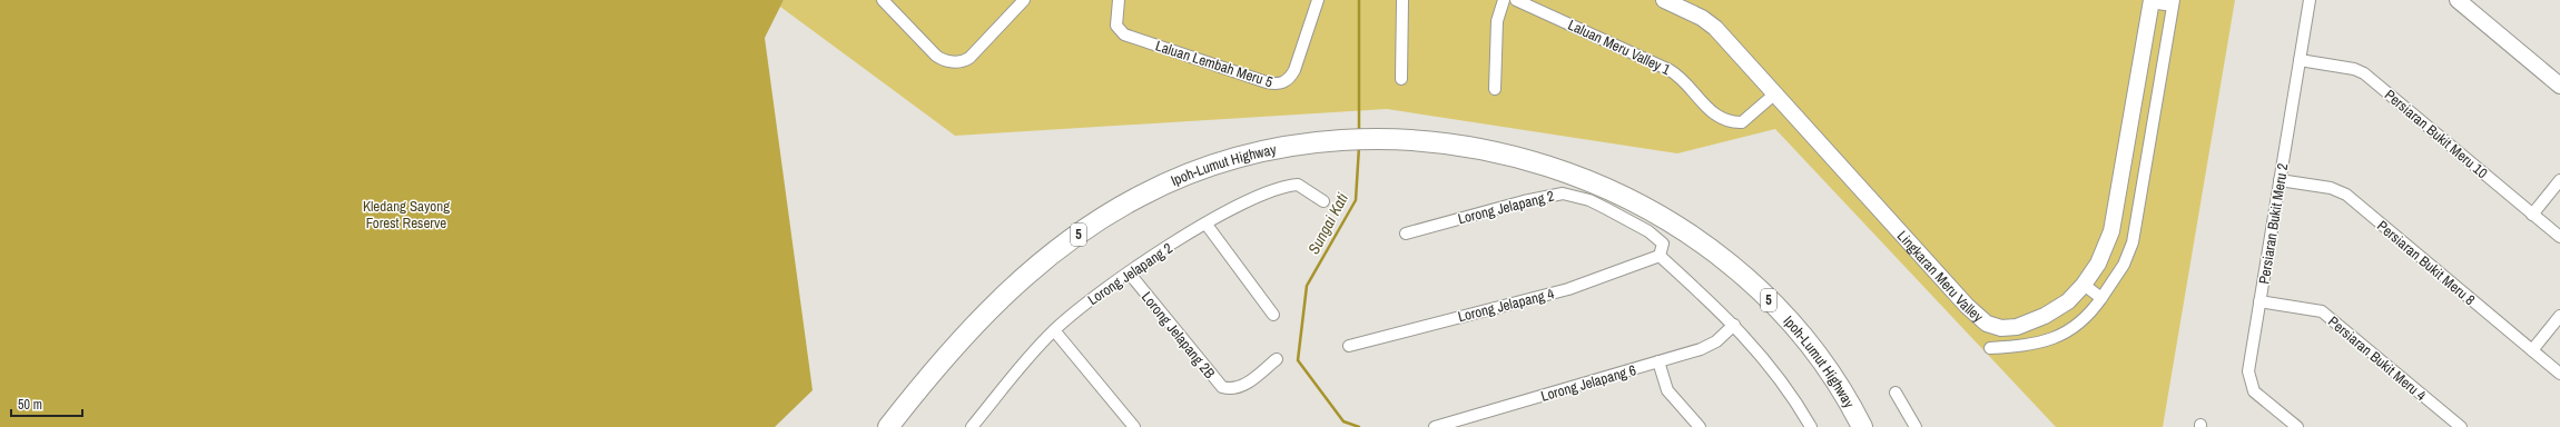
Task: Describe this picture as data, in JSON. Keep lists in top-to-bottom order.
{
  "streets": {
    "highway": ["Ipoh-Lumut Highway", "5"],
    "street": [
      "Laluan Meru Valley 1",
      "Laluan Lembah Meru 5",
      "Persiaran Bukit Meru 10",
      "Lorong Jelapang 2",
      "Persiaran Bukit Meru 2",
      "Persiaran Bukit Meru 8",
      "Lingkaran Meru Valley",
      "Lorong Jelapang 4",
      "Lorong Jelapang 2B",
      "Persiaran Bukit Meru 4",
      "Lorong Jelapang 6"
    ]
  },
  "crossings": [
    ["Laluan Meru Valley 1", "Lingkaran Meru Valley"],
    ["Persiaran Bukit Meru 10", "Persiaran Bukit Meru 2"],
    ["Lorong Jelapang 2", "Lorong Jelapang 4"],
    ["Lorong Jelapang 2", "Lorong Jelapang 2B"],
    ["Persiaran Bukit Meru 2", "Persiaran Bukit Meru 8"],
    ["Persiaran Bukit Meru 2", "Persiaran Bukit Meru 4"]
  ],
  "water": ["Sungai Kati"],
  "parks": ["Kledang Sayong Forest Reserve"],
  "scale_bar": "50 m"
}
